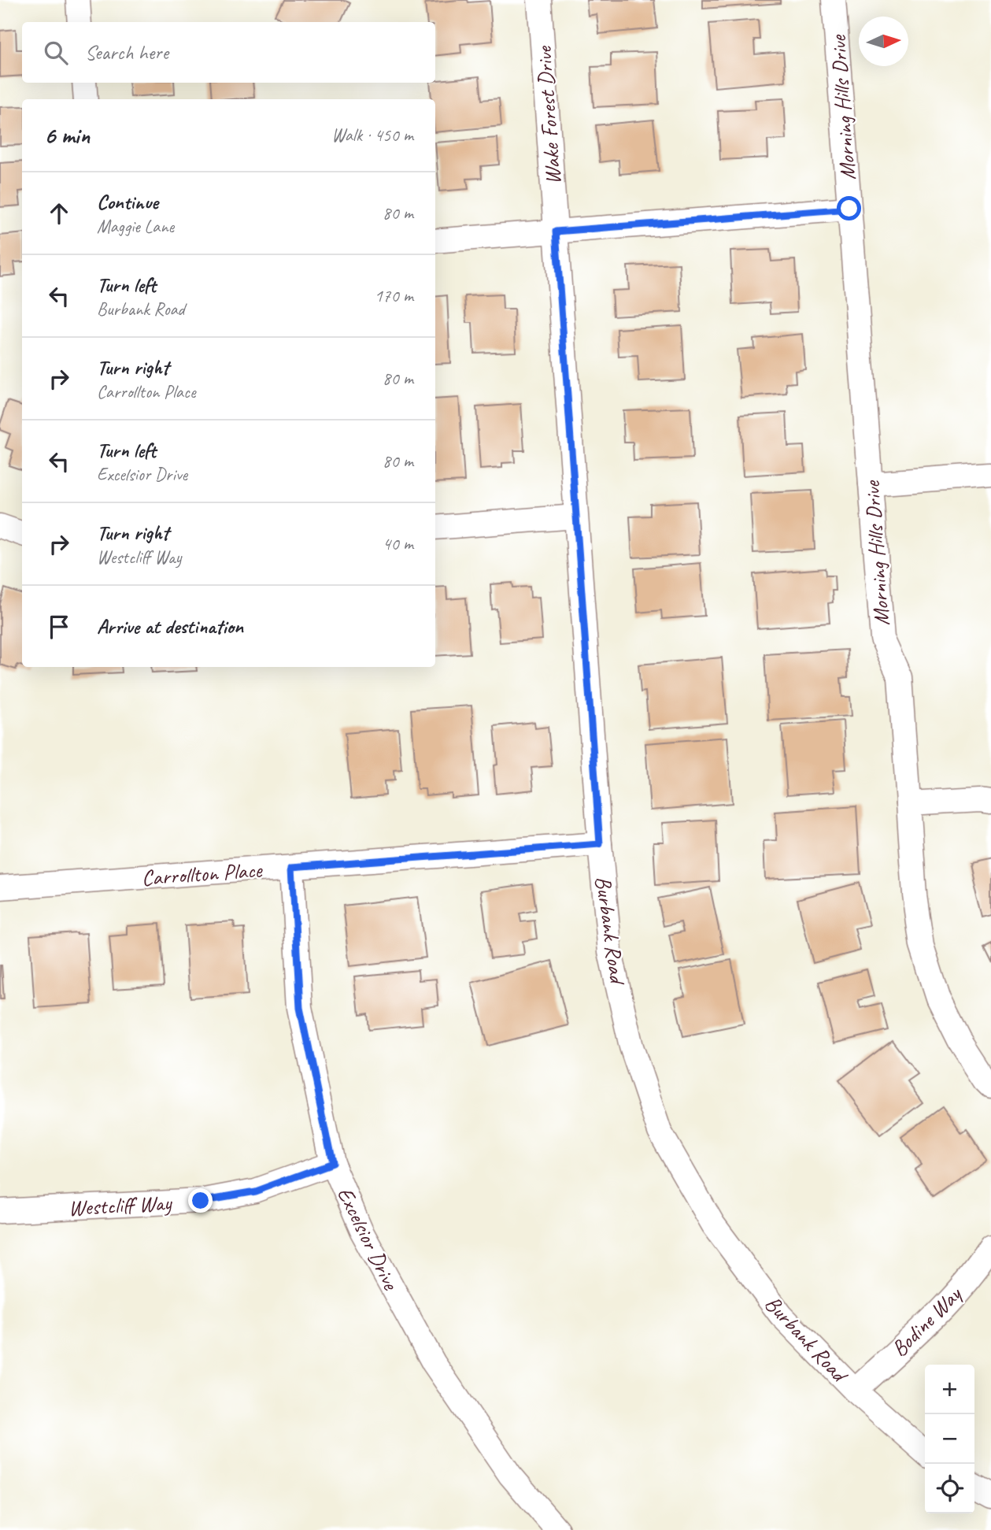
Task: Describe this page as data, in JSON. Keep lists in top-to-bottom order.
{
  "streets": {
    "street": [
      "Morning Hills Drive",
      "Wake Forest Drive",
      "Carrollton Place",
      "Burbank Road",
      "Westcliff Way",
      "Excelsior Drive",
      "Bodine Way"
    ]
  },
  "crossings": [
    ["Wake Forest Drive", "Burbank Road"],
    ["Carrollton Place", "Burbank Road"],
    ["Carrollton Place", "Excelsior Drive"],
    ["Burbank Road", "Bodine Way"],
    ["Westcliff Way", "Excelsior Drive"]
  ],
  "north": "right",
  "page": {
    "search": "Search here",
    "heading": ["6 min", "Walk · 450 m"],
    "list": [
      ["Continue", "Maggie Lane", "80 m"],
      ["Turn left", "Burbank Road", "170 m"],
      ["Turn right", "Carrollton Place", "80 m"],
      ["Turn left", "Excelsior Drive", "80 m"],
      ["Turn right", "Westcliff Way", "40 m"],
      "Arrive at destination"
    ],
    "map_buttons": ["+", "−"]
  }
}
